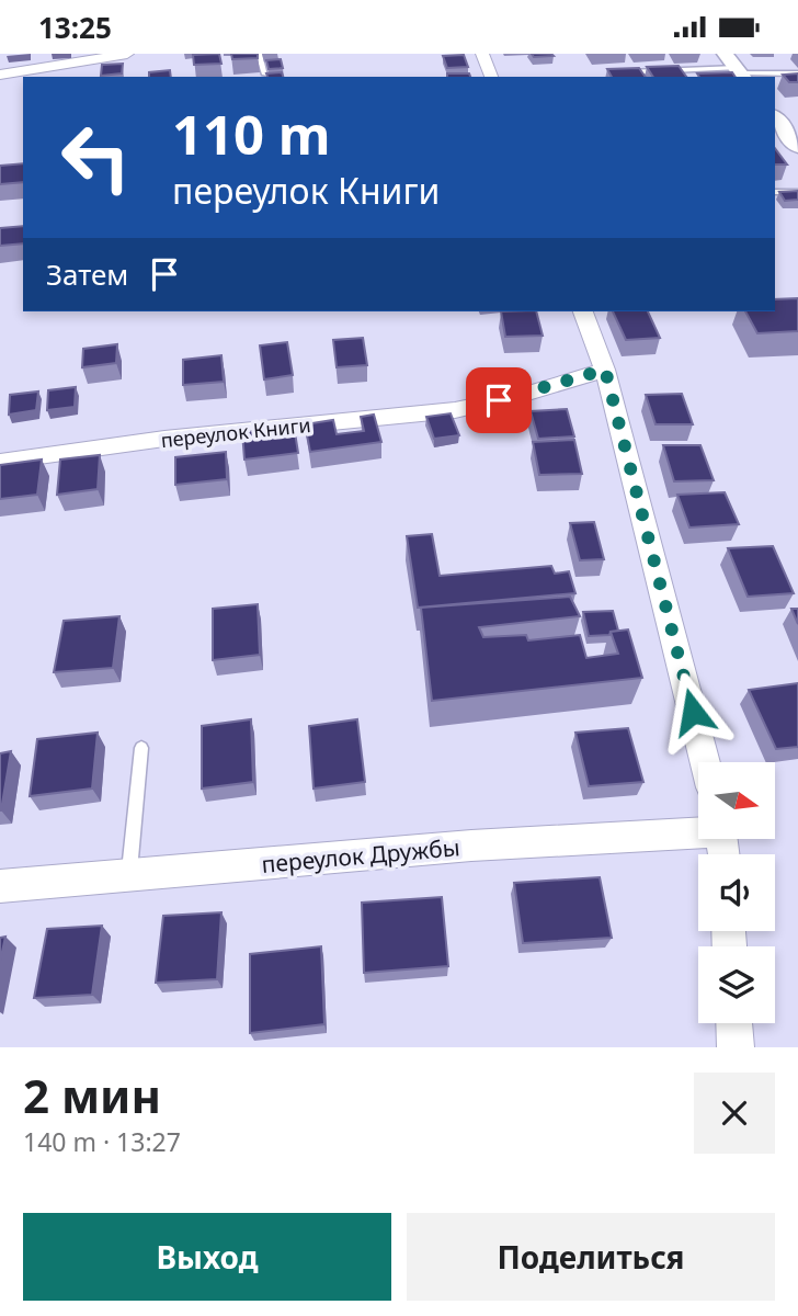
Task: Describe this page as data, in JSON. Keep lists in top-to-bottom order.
{
  "streets": {
    "street": ["переулок Книги", "переулок Дружбы"]
  },
  "north": "right",
  "page": {
    "status": "13:25",
    "turn": ["110 m", "переулок Книги"],
    "then": "Затем",
    "heading": ["2 мин", "140 m · 13:27"],
    "buttons": ["Выход", "Поделиться"]
  }
}
